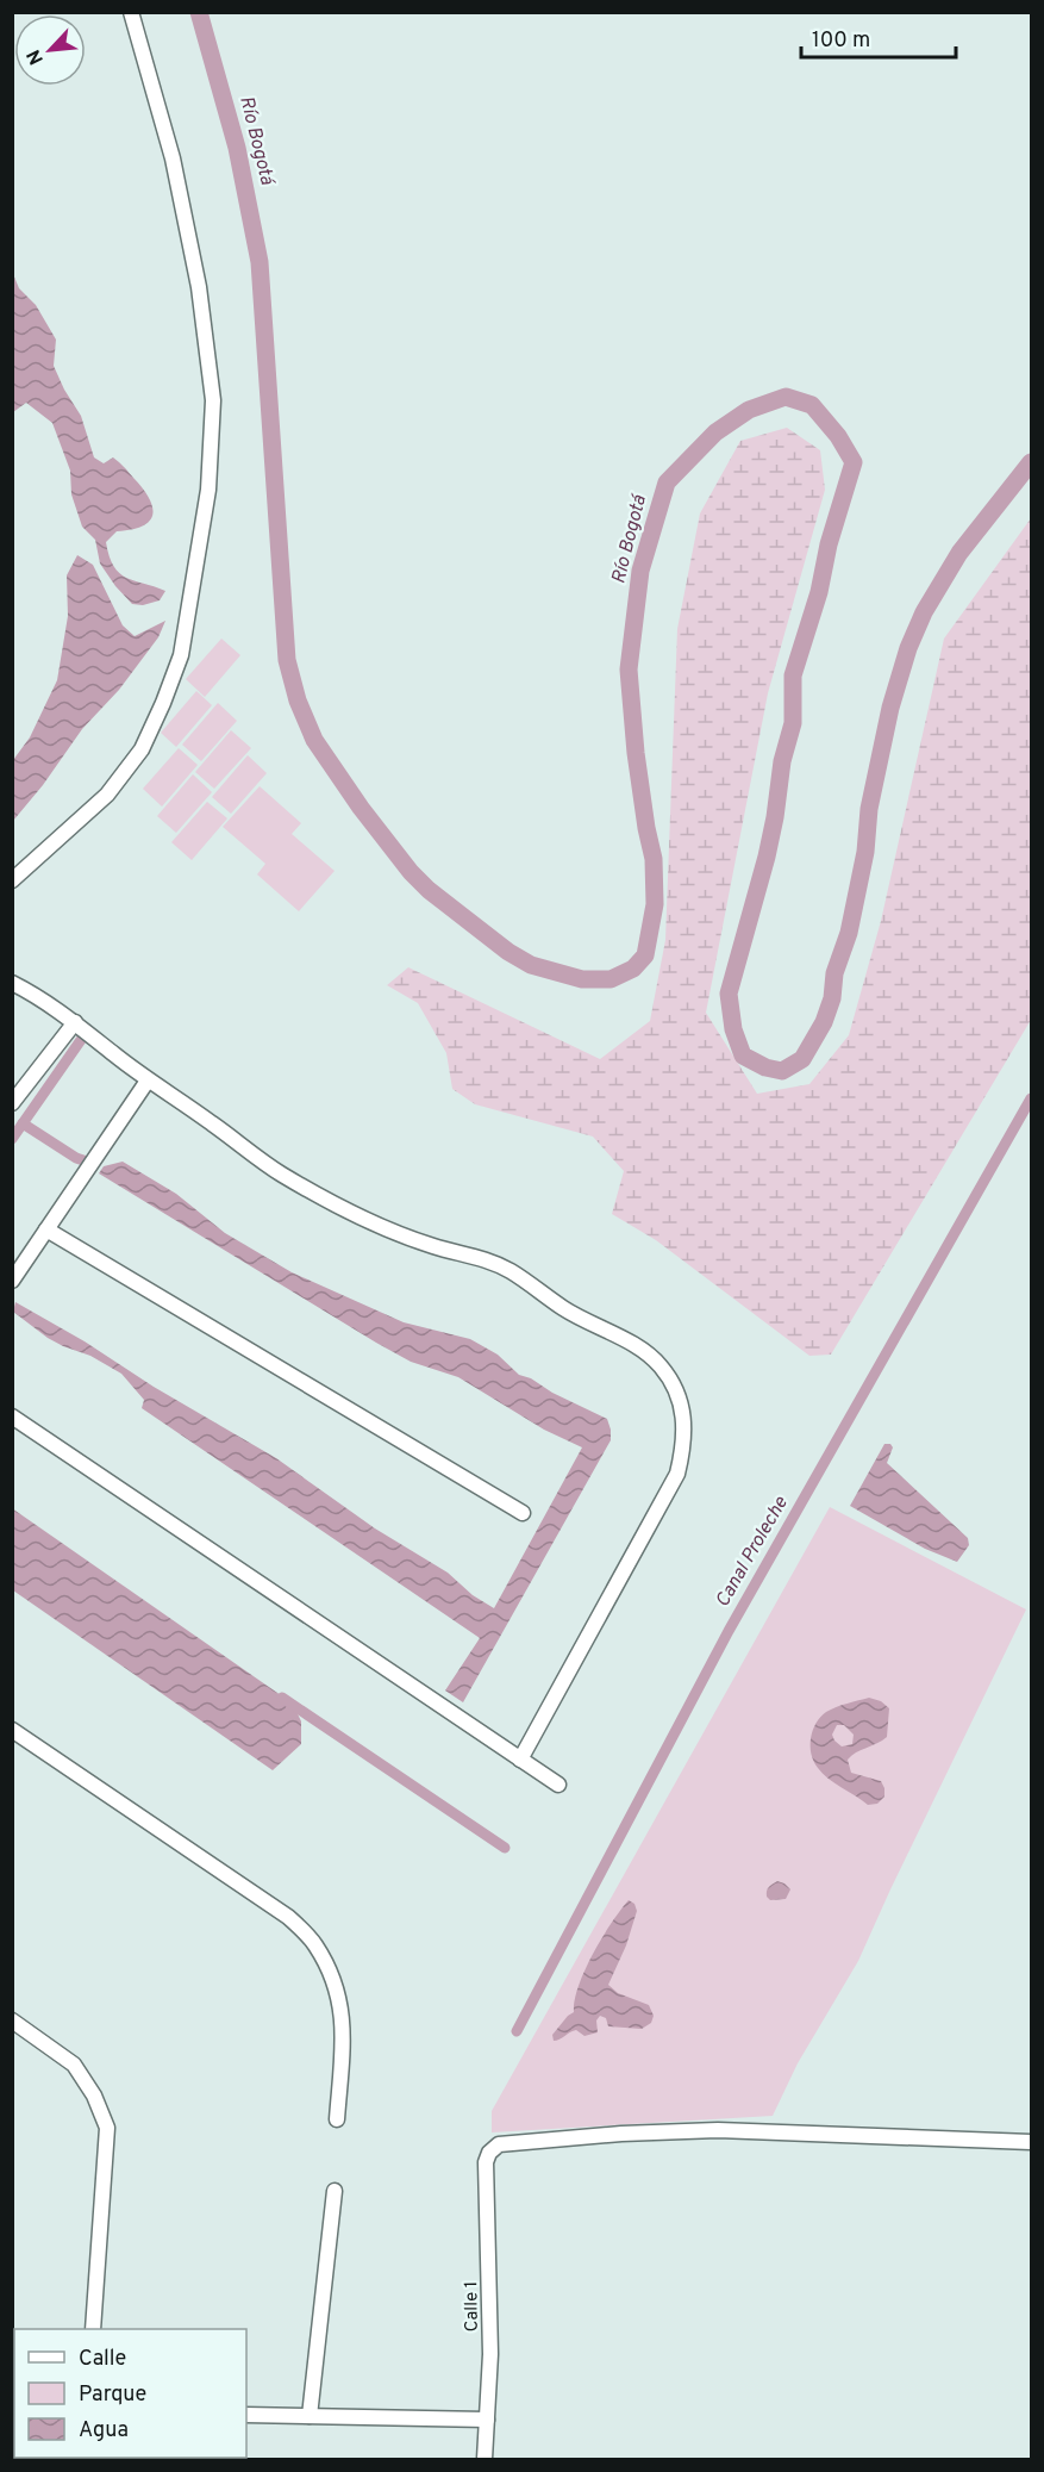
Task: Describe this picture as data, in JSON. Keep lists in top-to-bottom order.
{
  "streets": {
    "street": ["Calle 1"]
  },
  "water": ["Río Bogotá", "Canal Proleche"],
  "legend": ["Calle", "Parque", "Agua"],
  "scale_bar": "100 m",
  "north": "bottom left"
}
